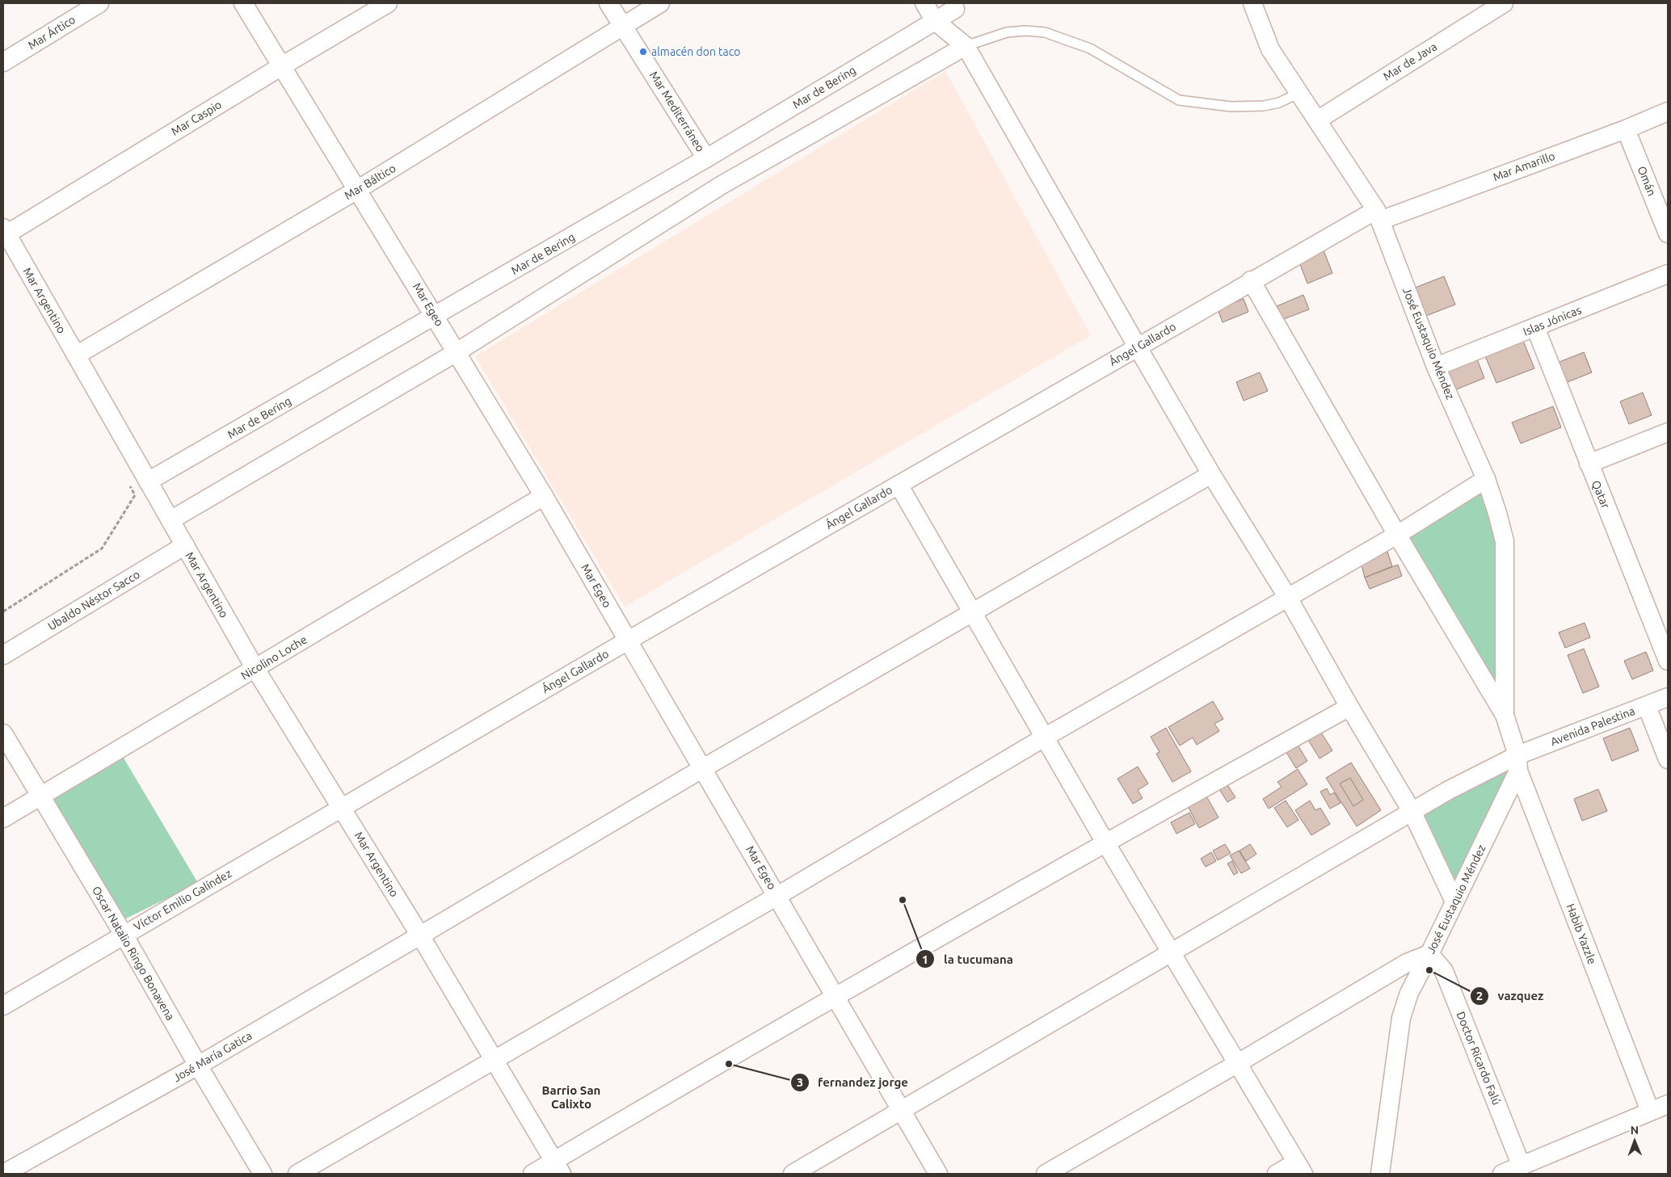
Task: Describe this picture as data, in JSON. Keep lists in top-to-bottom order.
{
  "streets": {
    "street": [
      "Mar Ártico",
      "Mar de Java",
      "Mar de Bering",
      "Mar Mediterráneo",
      "Mar Caspio",
      "Mar Amarillo",
      "Omán",
      "Mar Báltico",
      "Mar Argentino",
      "Mar Egeo",
      "Islas Jónicas",
      "José Eustaquio Méndez",
      "Ángel Gallardo",
      "Qatar",
      "Ubaldo Néstor Sacco",
      "Nicolino Loche",
      "Avenida Palestina",
      "Víctor Emilio Galíndez",
      "Habib Yazzle",
      "Oscar Natalio Ringo Bonavena",
      "José María Gatica",
      "Doctor Ricardo Falú"
    ]
  },
  "crossings": [
    ["Mar de Java", "José Eustaquio Méndez"],
    ["Mar de Bering", "Mar Mediterráneo"],
    ["Mar de Bering", "Mar Argentino"],
    ["Mar de Bering", "Mar Egeo"],
    ["Mar Mediterráneo", "Mar Báltico"],
    ["Mar Caspio", "Mar Argentino"],
    ["Mar Caspio", "Mar Egeo"],
    ["Mar Amarillo", "Omán"],
    ["Mar Amarillo", "José Eustaquio Méndez"],
    ["Mar Amarillo", "Ángel Gallardo"],
    ["Mar Báltico", "Mar Argentino"],
    ["Mar Báltico", "Mar Egeo"],
    ["Mar Argentino", "Ángel Gallardo"],
    ["Mar Argentino", "Ubaldo Néstor Sacco"],
    ["Mar Argentino", "Nicolino Loche"],
    ["Mar Argentino", "Víctor Emilio Galíndez"],
    ["Mar Argentino", "José María Gatica"],
    ["Mar Egeo", "Ángel Gallardo"],
    ["Mar Egeo", "Nicolino Loche"],
    ["Mar Egeo", "Avenida Palestina"],
    ["Mar Egeo", "José María Gatica"],
    ["Islas Jónicas", "José Eustaquio Méndez"],
    ["Islas Jónicas", "Qatar"],
    ["José Eustaquio Méndez", "Ángel Gallardo"],
    ["José Eustaquio Méndez", "Avenida Palestina"],
    ["José Eustaquio Méndez", "Habib Yazzle"],
    ["José Eustaquio Méndez", "Doctor Ricardo Falú"],
    ["Ángel Gallardo", "Víctor Emilio Galíndez"],
    ["Nicolino Loche", "Oscar Natalio Ringo Bonavena"],
    ["Avenida Palestina", "Habib Yazzle"],
    ["Víctor Emilio Galíndez", "Oscar Natalio Ringo Bonavena"],
    ["Oscar Natalio Ringo Bonavena", "José María Gatica"]
  ],
  "districts": ["Barrio San Calixto"],
  "places": [
    "almacén don taco",
    "la tucumana",
    "vazquez",
    "fernandez jorge"
  ],
  "north": "top"
}
